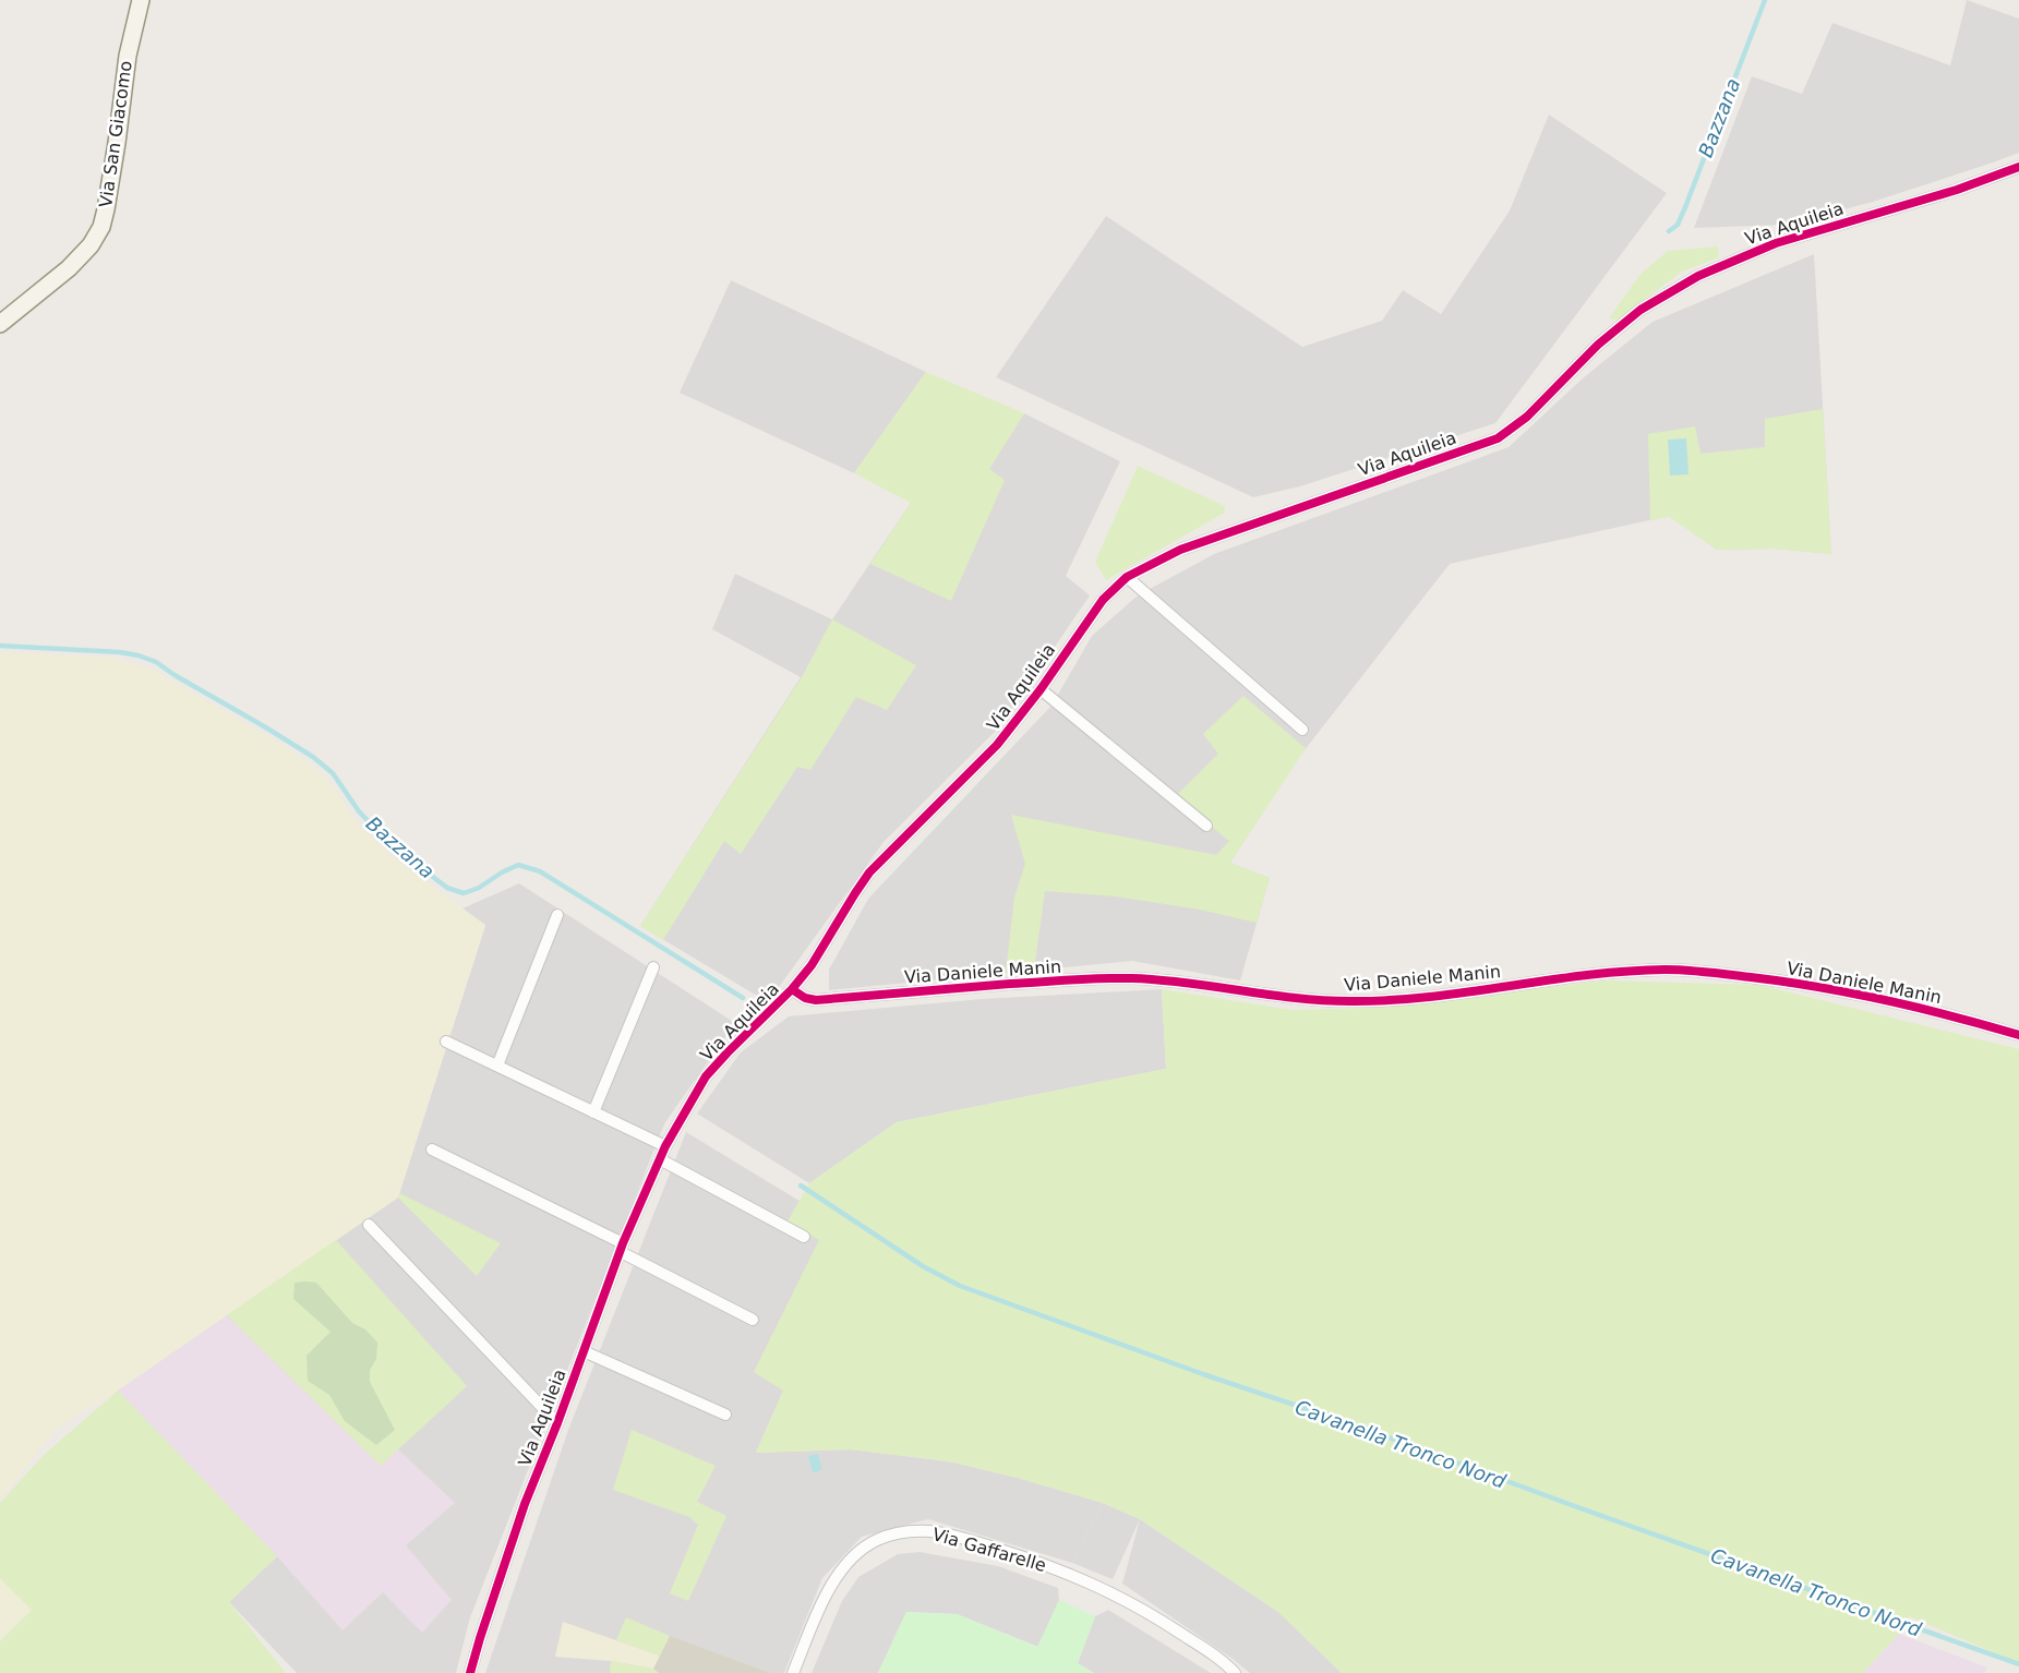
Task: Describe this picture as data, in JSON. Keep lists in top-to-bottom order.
{
  "streets": {
    "street": [
      "Via San Giacomo",
      "Via Aquileia",
      "Via Daniele Manin",
      "Via Gaffarelle"
    ]
  },
  "crossings": [
    ["Via Aquileia", "Via Daniele Manin"]
  ],
  "water": ["Bazzana", "Cavanella Tronco Nord"]
}
